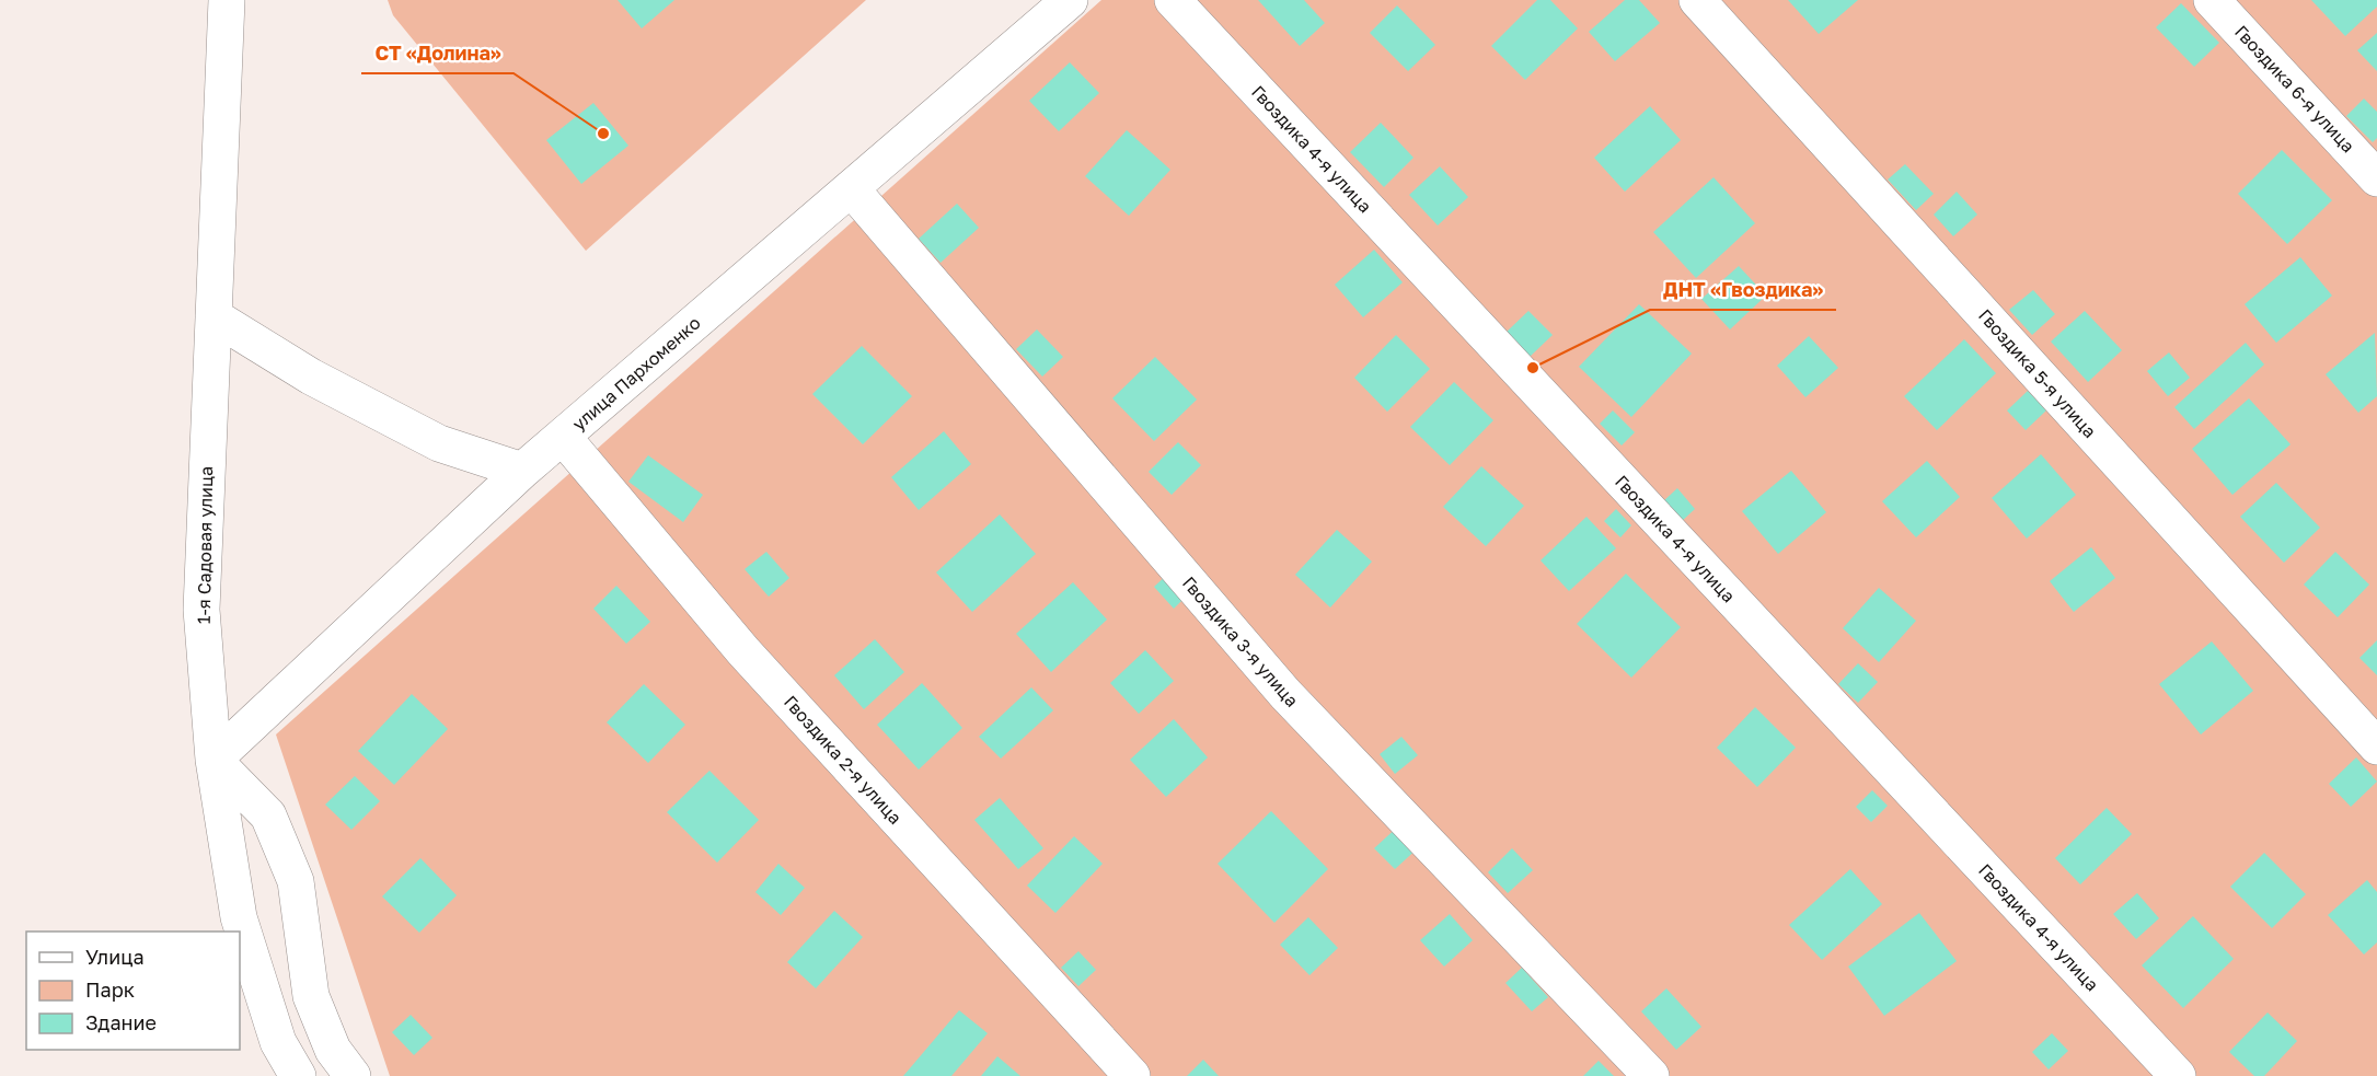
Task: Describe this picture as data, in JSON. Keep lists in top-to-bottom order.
{
  "streets": {
    "street": [
      "Гвоздика 6-я улица",
      "Гвоздика 4-я улица",
      "улица Пархоменко",
      "Гвоздика 5-я улица",
      "1-я Садовая улица",
      "Гвоздика 3-я улица",
      "Гвоздика 2-я улица"
    ]
  },
  "crossings": [
    ["улица Пархоменко", "1-я Садовая улица"],
    ["улица Пархоменко", "Гвоздика 3-я улица"],
    ["улица Пархоменко", "Гвоздика 2-я улица"]
  ],
  "places": ["СТ «Долина»", "ДНТ «Гвоздика»"],
  "legend": ["Улица", "Парк", "Здание"]
}
